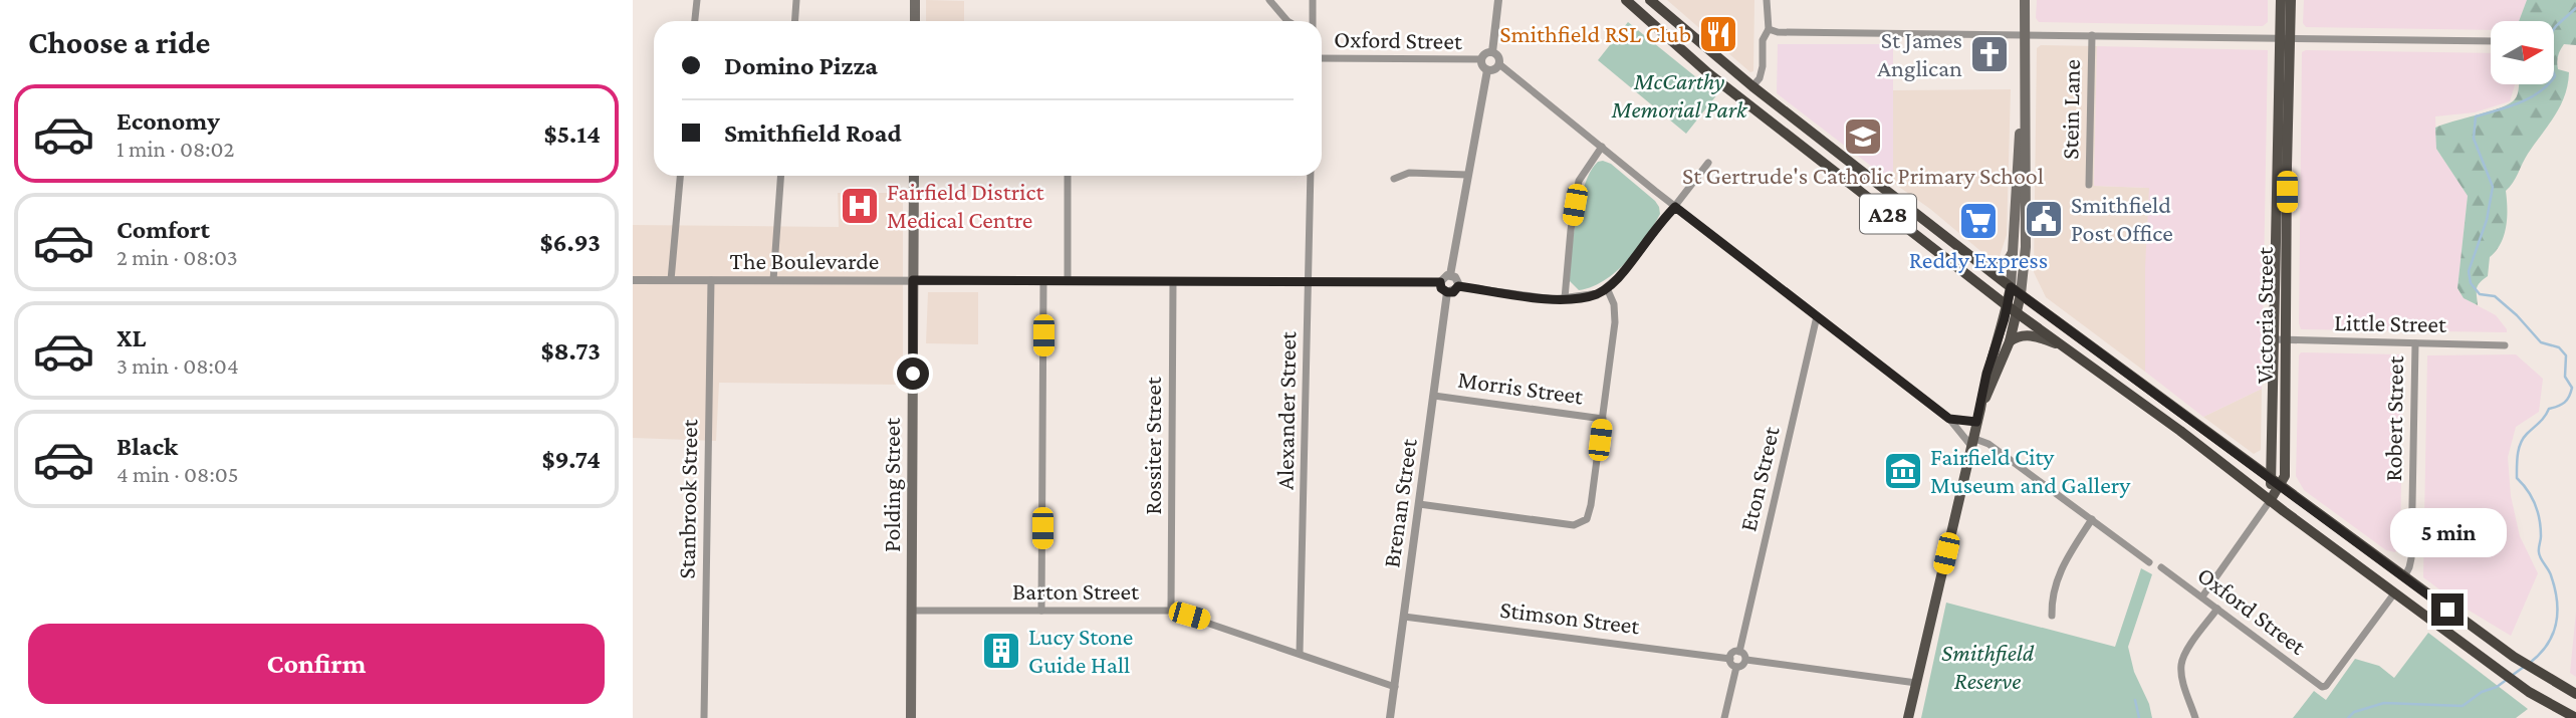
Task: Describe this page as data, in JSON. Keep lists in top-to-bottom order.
{
  "streets": {
    "highway": ["A28"],
    "main road": ["Victoria Street", "Polding Street"],
    "street": [
      "Oxford Street",
      "Stein Lane",
      "The Boulevarde",
      "Little Street",
      "Morris Street",
      "Alexander Street",
      "Robert Street",
      "Rossiter Street",
      "Eton Street",
      "Stanbrook Street",
      "Brenan Street",
      "Barton Street",
      "Stimson Street"
    ]
  },
  "crossings": [
    ["Oxford Street", "A28"],
    ["Oxford Street", "Victoria Street"],
    ["A28", "Victoria Street"],
    ["A28", "Robert Street"],
    ["The Boulevarde", "Alexander Street"],
    ["The Boulevarde", "Rossiter Street"],
    ["The Boulevarde", "Polding Street"],
    ["The Boulevarde", "Stanbrook Street"],
    ["The Boulevarde", "Brenan Street"],
    ["Victoria Street", "Little Street"],
    ["Little Street", "Robert Street"],
    ["Morris Street", "Brenan Street"],
    ["Alexander Street", "Barton Street"],
    ["Rossiter Street", "Barton Street"],
    ["Eton Street", "Stimson Street"],
    ["Polding Street", "Barton Street"],
    ["Brenan Street", "Barton Street"],
    ["Brenan Street", "Stimson Street"]
  ],
  "parks": ["McCarthy Memorial Park", "Smithfield Reserve"],
  "places": {
    "restaurant": ["Smithfield RSL Club"],
    "church": ["St James Anglican"],
    "school or university": ["St Gertrude's Catholic Primary School"],
    "hospital": ["Fairfield District Medical Centre"],
    "public building": ["Smithfield Post Office"],
    "supermarket": ["Reddy Express"],
    "museum": ["Fairfield City Museum and Gallery"],
    "building": ["Lucy Stone Guide Hall"]
  },
  "north": "right",
  "page": {
    "heading": "Choose a ride",
    "banner": ["Domino Pizza", "Smithfield Road"],
    "list": [
      {
        "name": "Economy",
        "note": "1 min · 08:02",
        "value": "$5.14"
      },
      {
        "name": "Comfort",
        "note": "2 min · 08:03",
        "value": "$6.93"
      },
      {
        "name": "XL",
        "note": "3 min · 08:04",
        "value": "$8.73"
      },
      {
        "name": "Black",
        "note": "4 min · 08:05",
        "value": "$9.74"
      }
    ],
    "bubble": "5 min",
    "buttons": "Confirm"
  }
}
